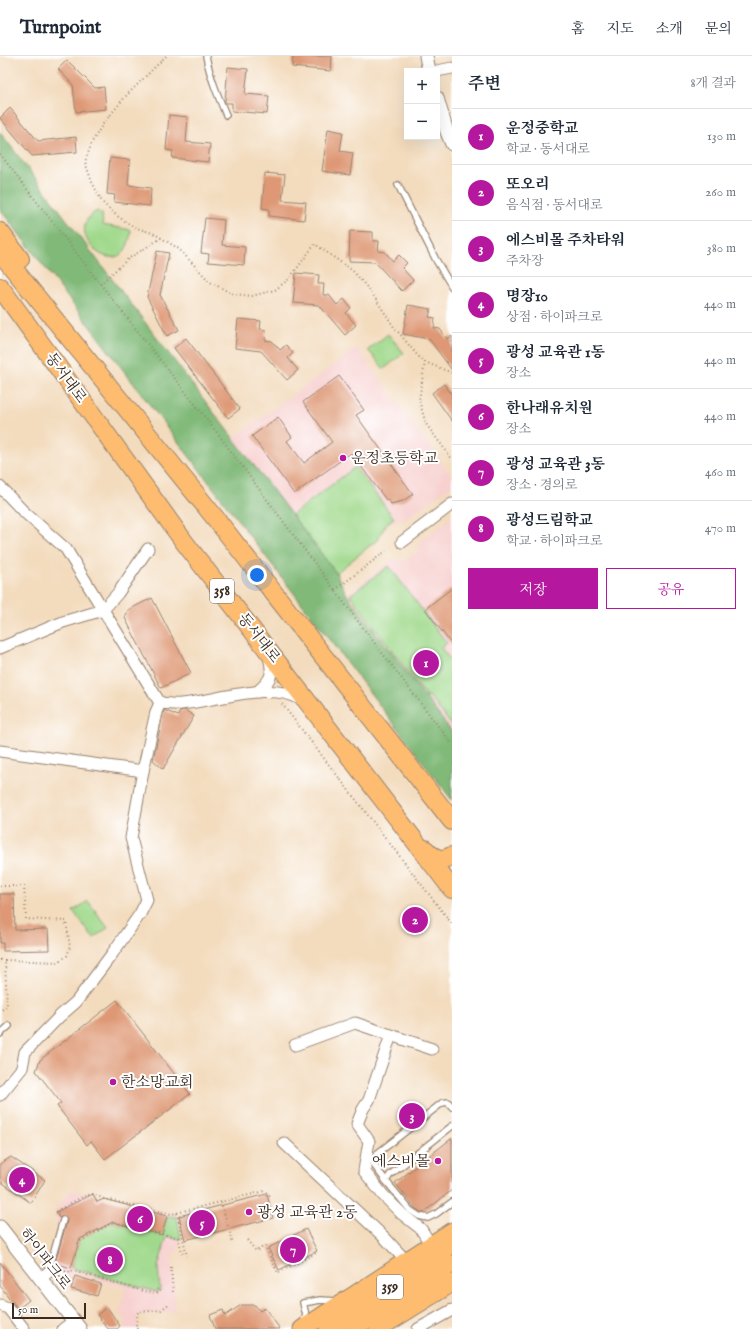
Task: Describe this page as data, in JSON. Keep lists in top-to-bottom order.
{
  "streets": {
    "highway": ["동서대로", "358"],
    "main road": ["359"],
    "street": ["하이파크로"]
  },
  "places": [
    "운정초등학교",
    "한소망교회",
    "에스비몰",
    "광성 교육관 2동"
  ],
  "scale_bar": "50 m",
  "page": {
    "header": "Turnpoint",
    "nav": [
      "홈",
      "지도",
      "소개",
      "문의"
    ],
    "heading": ["주변", "8개 결과"],
    "map_buttons": ["+", "−"],
    "list": [
      {
        "mark": "1",
        "name": "운정중학교",
        "note": "학교 · 동서대로",
        "value": "130 m"
      },
      {
        "mark": "2",
        "name": "또오리",
        "note": "음식점 · 동서대로",
        "value": "260 m"
      },
      {
        "mark": "3",
        "name": "에스비몰 주차타워",
        "note": "주차장",
        "value": "380 m"
      },
      {
        "mark": "4",
        "name": "명장10",
        "note": "상점 · 하이파크로",
        "value": "440 m"
      },
      {
        "mark": "5",
        "name": "광성 교육관 1동",
        "note": "장소",
        "value": "440 m"
      },
      {
        "mark": "6",
        "name": "한나래유치원",
        "note": "장소",
        "value": "440 m"
      },
      {
        "mark": "7",
        "name": "광성 교육관 3동",
        "note": "장소 · 경의로",
        "value": "460 m"
      },
      {
        "mark": "8",
        "name": "광성드림학교",
        "note": "학교 · 하이파크로",
        "value": "470 m"
      }
    ],
    "buttons": ["저장", "공유"],
    "pins": [
      "1",
      "2",
      "3",
      "4",
      "6",
      "5",
      "7",
      "8"
    ],
    "scale": "50 m"
  }
}
